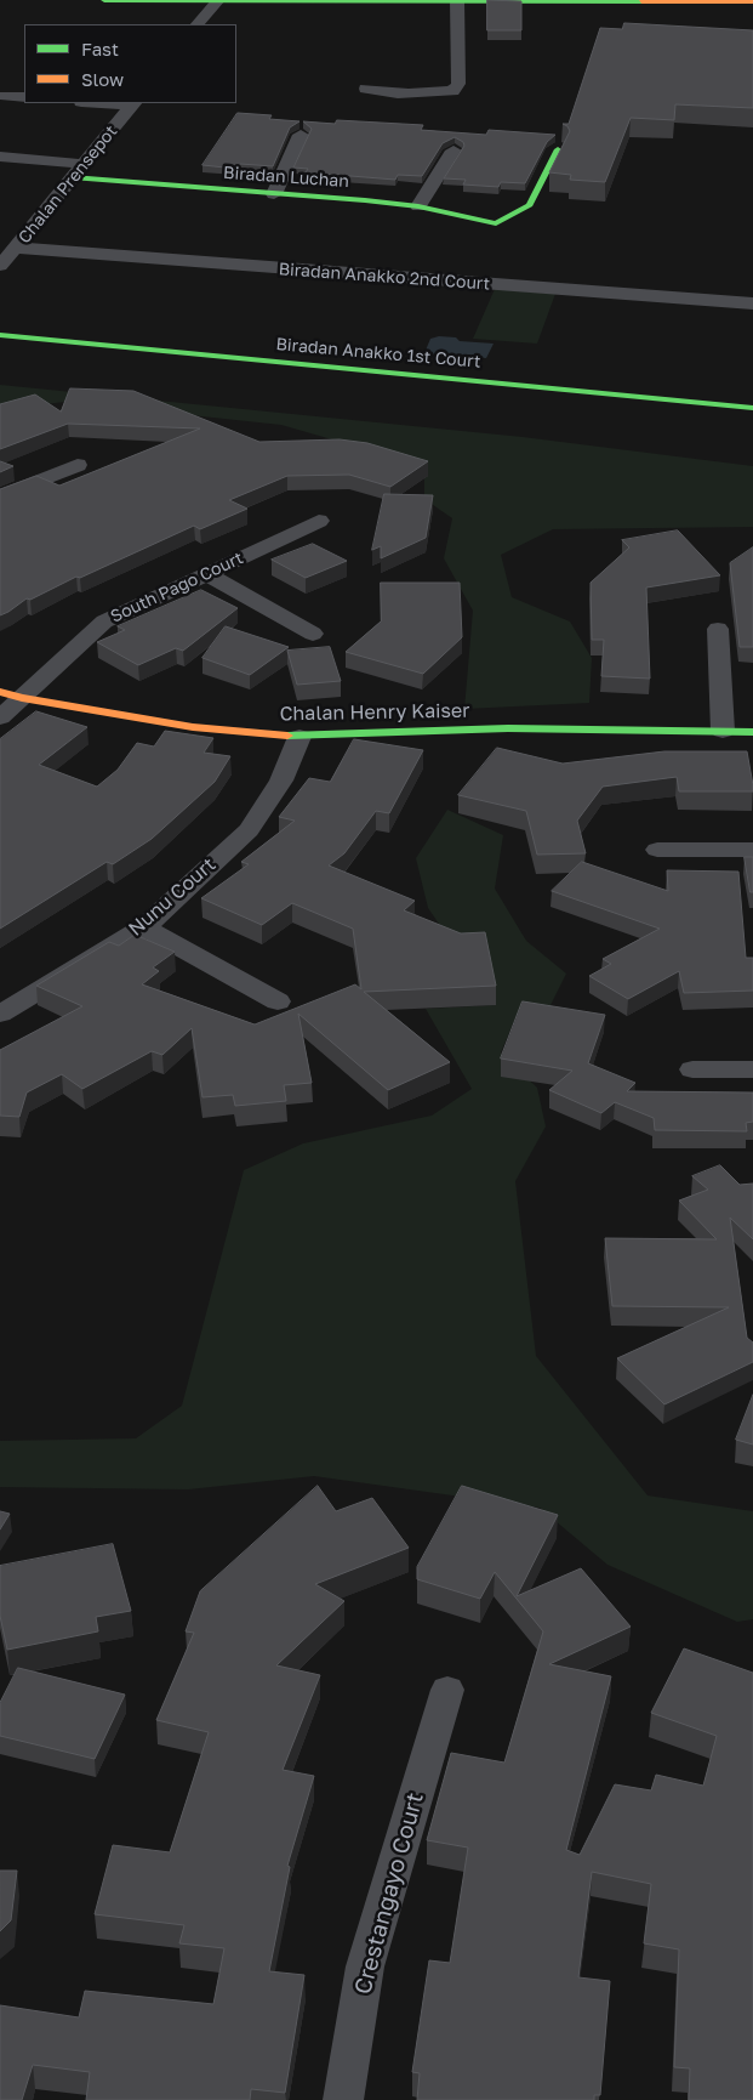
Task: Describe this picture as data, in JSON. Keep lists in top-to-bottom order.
{
  "streets": {
    "street": [
      "Biradan Luchan",
      "Chalan Prensepot",
      "Biradan Anakko 2nd Court",
      "Biradan Anakko 1st Court",
      "South Pago Court",
      "Chalan Henry Kaiser",
      "Nunu Court",
      "Crestangayo Court"
    ]
  },
  "crossings": [
    ["Biradan Luchan", "Chalan Prensepot"],
    ["Chalan Prensepot", "Biradan Anakko 2nd Court"],
    ["South Pago Court", "Chalan Henry Kaiser"],
    ["Chalan Henry Kaiser", "Nunu Court"]
  ],
  "legend": ["Fast", "Slow"]
}
